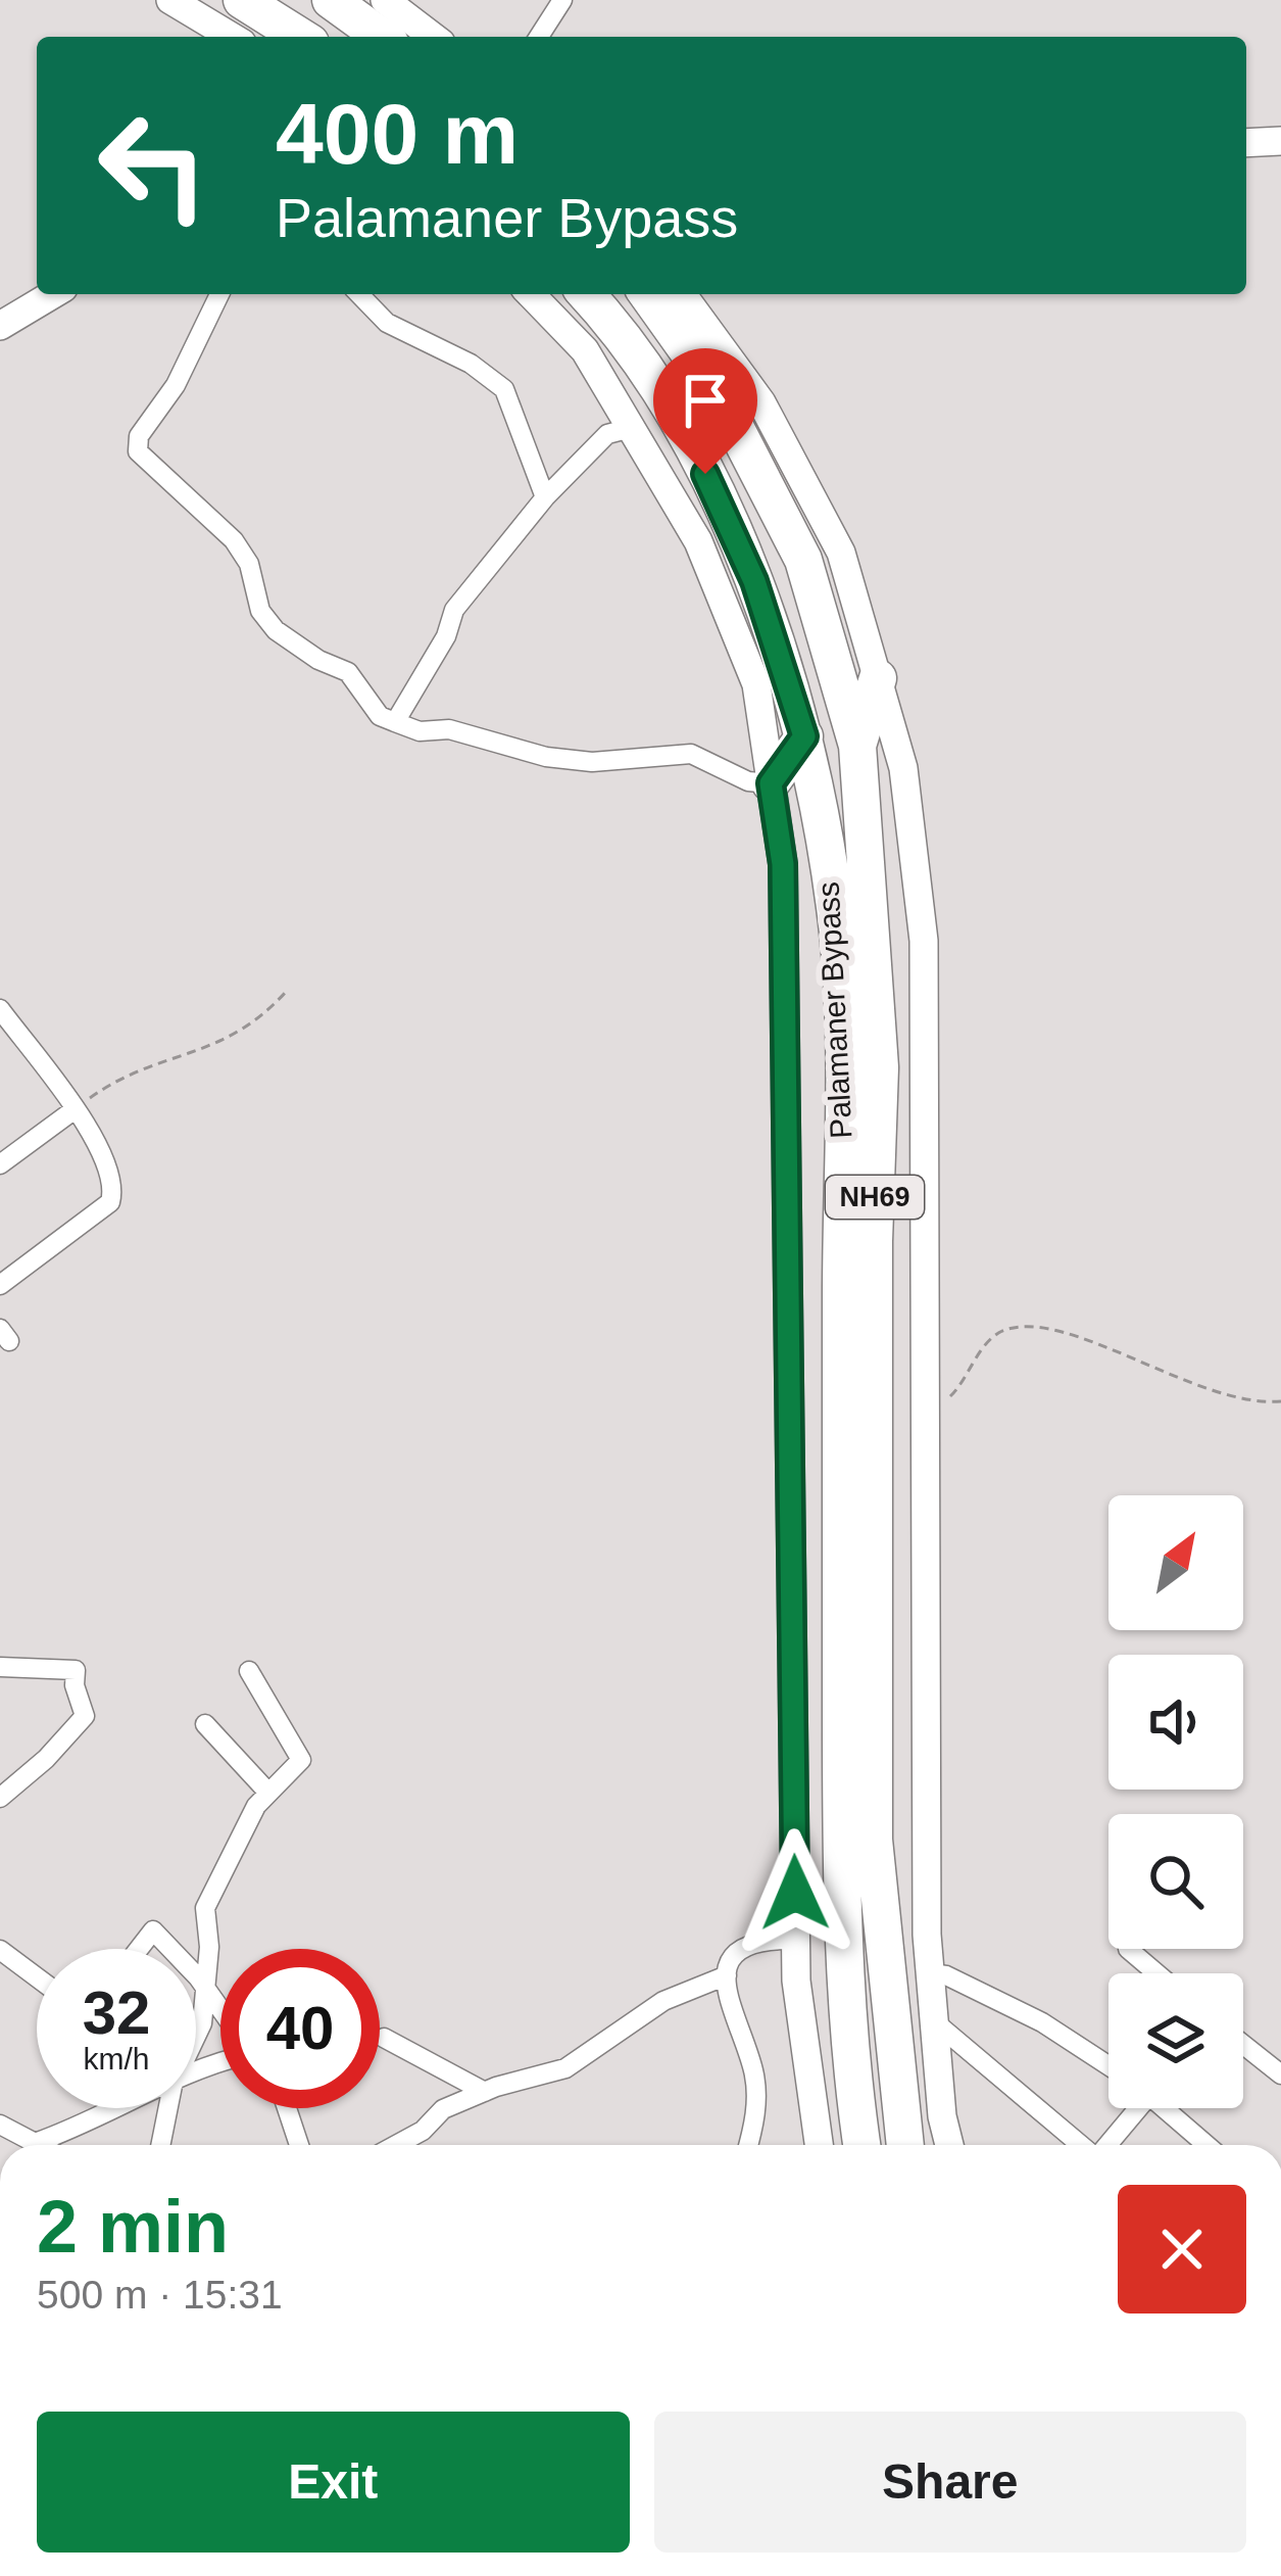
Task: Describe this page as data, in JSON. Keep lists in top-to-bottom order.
{
  "streets": {
    "highway": ["Palamaner Bypass", "NH69"]
  },
  "north": "top right",
  "page": {
    "turn": ["400 m", "Palamaner Bypass"],
    "speed": "32 km/h",
    "limit": "40",
    "heading": ["2 min", "500 m · 15:31"],
    "buttons": ["Exit", "Share"]
  }
}
